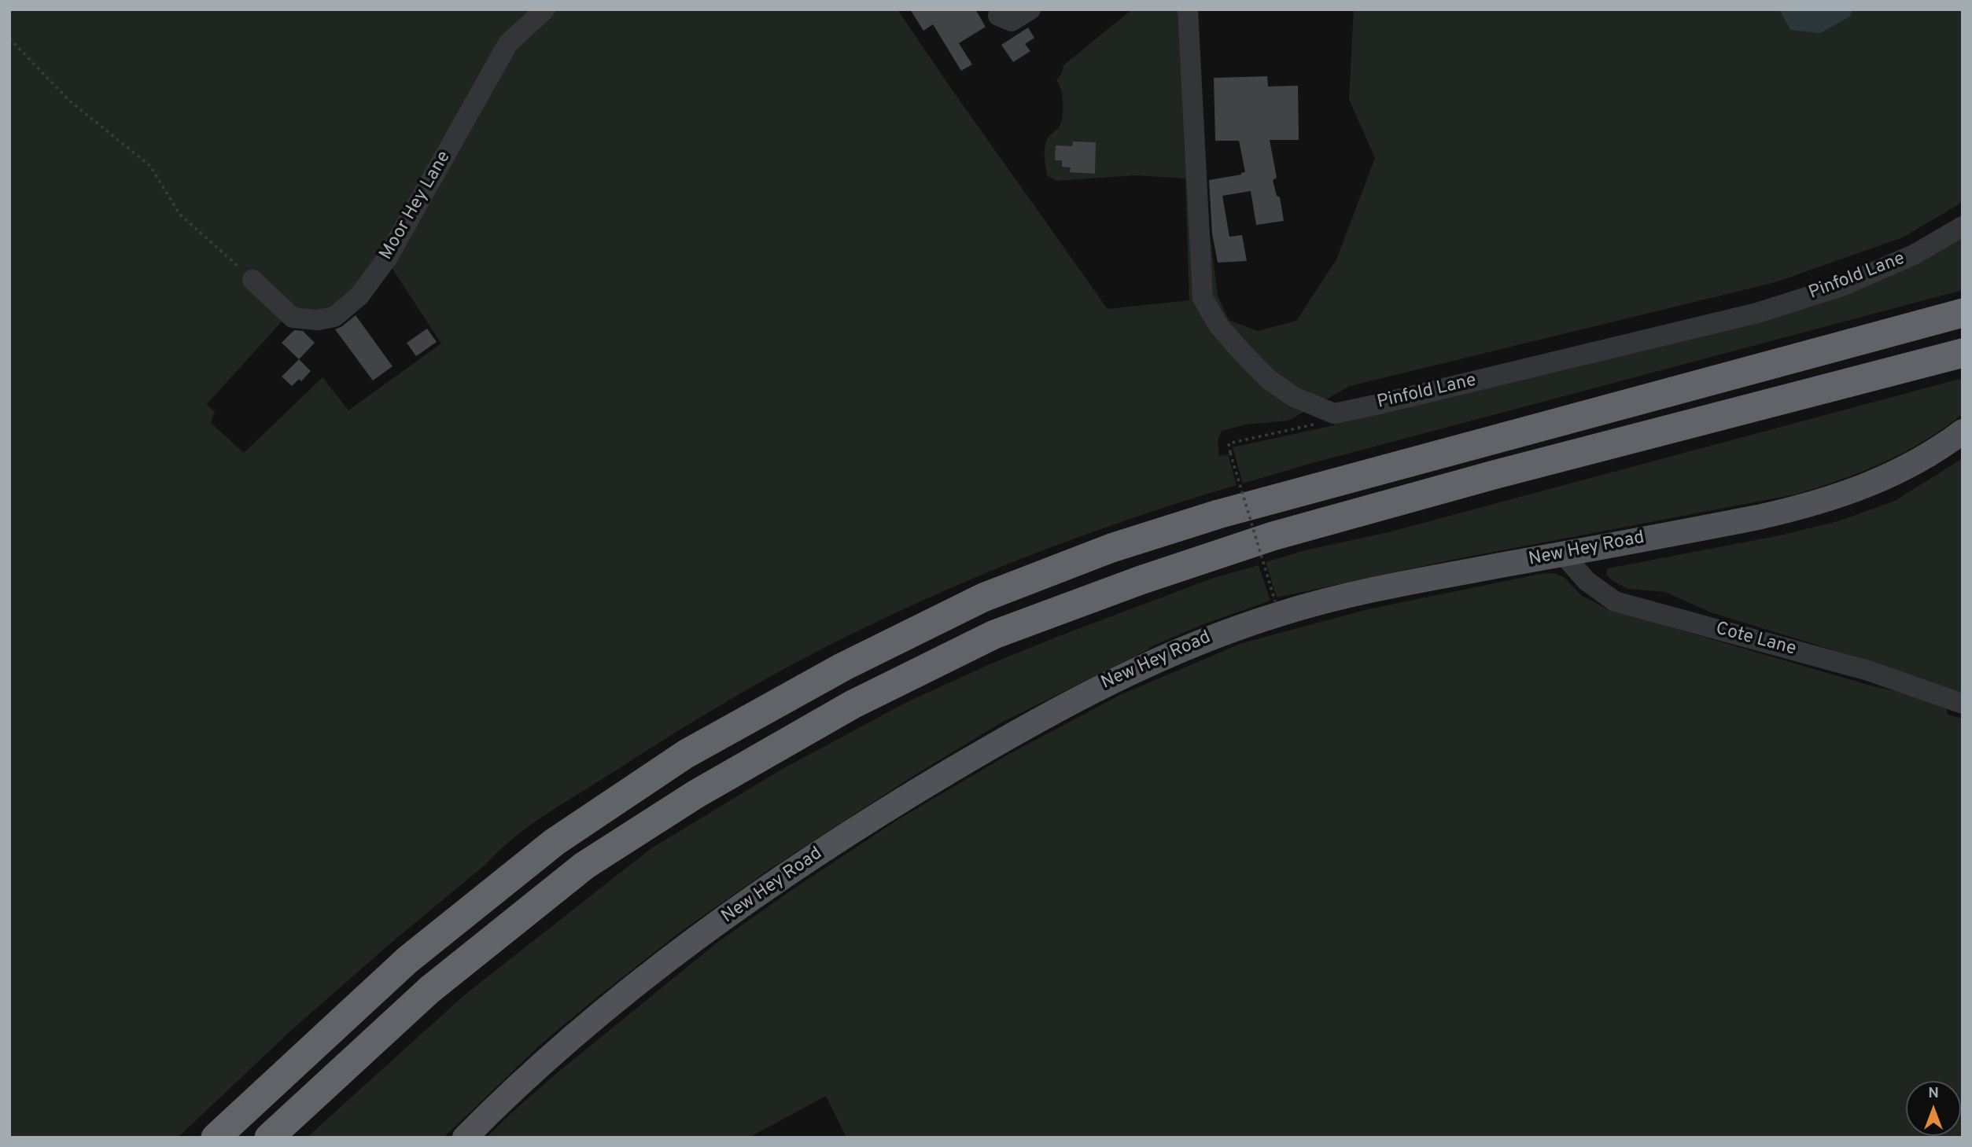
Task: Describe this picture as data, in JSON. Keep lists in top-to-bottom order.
{
  "streets": {
    "main road": ["New Hey Road"],
    "street": ["Moor Hey Lane", "Pinfold Lane", "Cote Lane"]
  },
  "crossings": [
    ["New Hey Road", "Cote Lane"]
  ],
  "north": "top"
}
